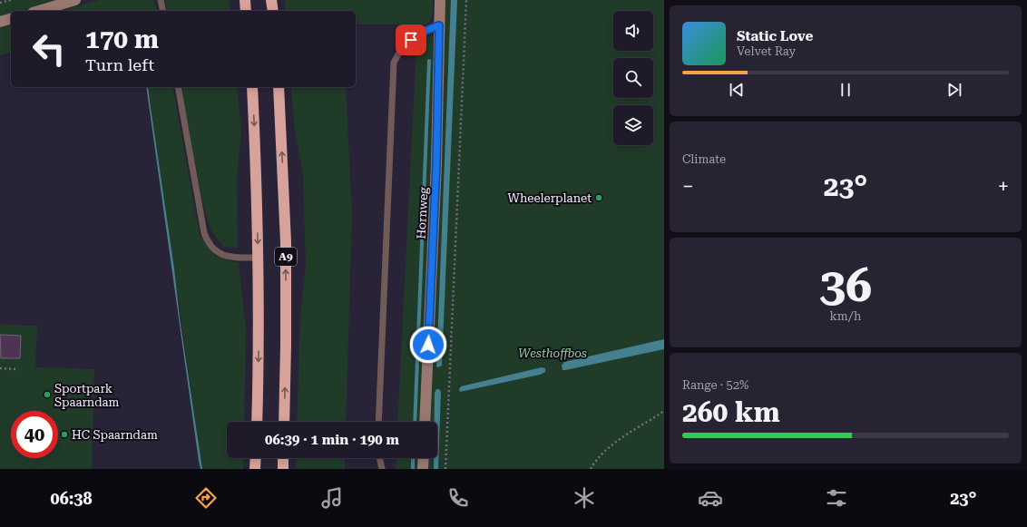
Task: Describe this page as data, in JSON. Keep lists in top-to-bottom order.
{
  "streets": {
    "highway": ["A9"],
    "street": ["Hornweg"]
  },
  "parks": ["Westhoffbos"],
  "places": ["Wheelerplanet", "Sportpark Spaarndam", "HC Spaarndam"],
  "page": {
    "turn": ["170 m", "Turn left"],
    "song": ["Static Love", "Velvet Ray"],
    "tile": [
      "Climate",
      ["36", "km/h"],
      ["Range · 52%", "260 km"]
    ],
    "heat": ["−", "23°", "+"],
    "limit": "40",
    "trip": "06:39 · 1 min · 190 m",
    "tabs": ["06:38", "23°"]
  }
}
